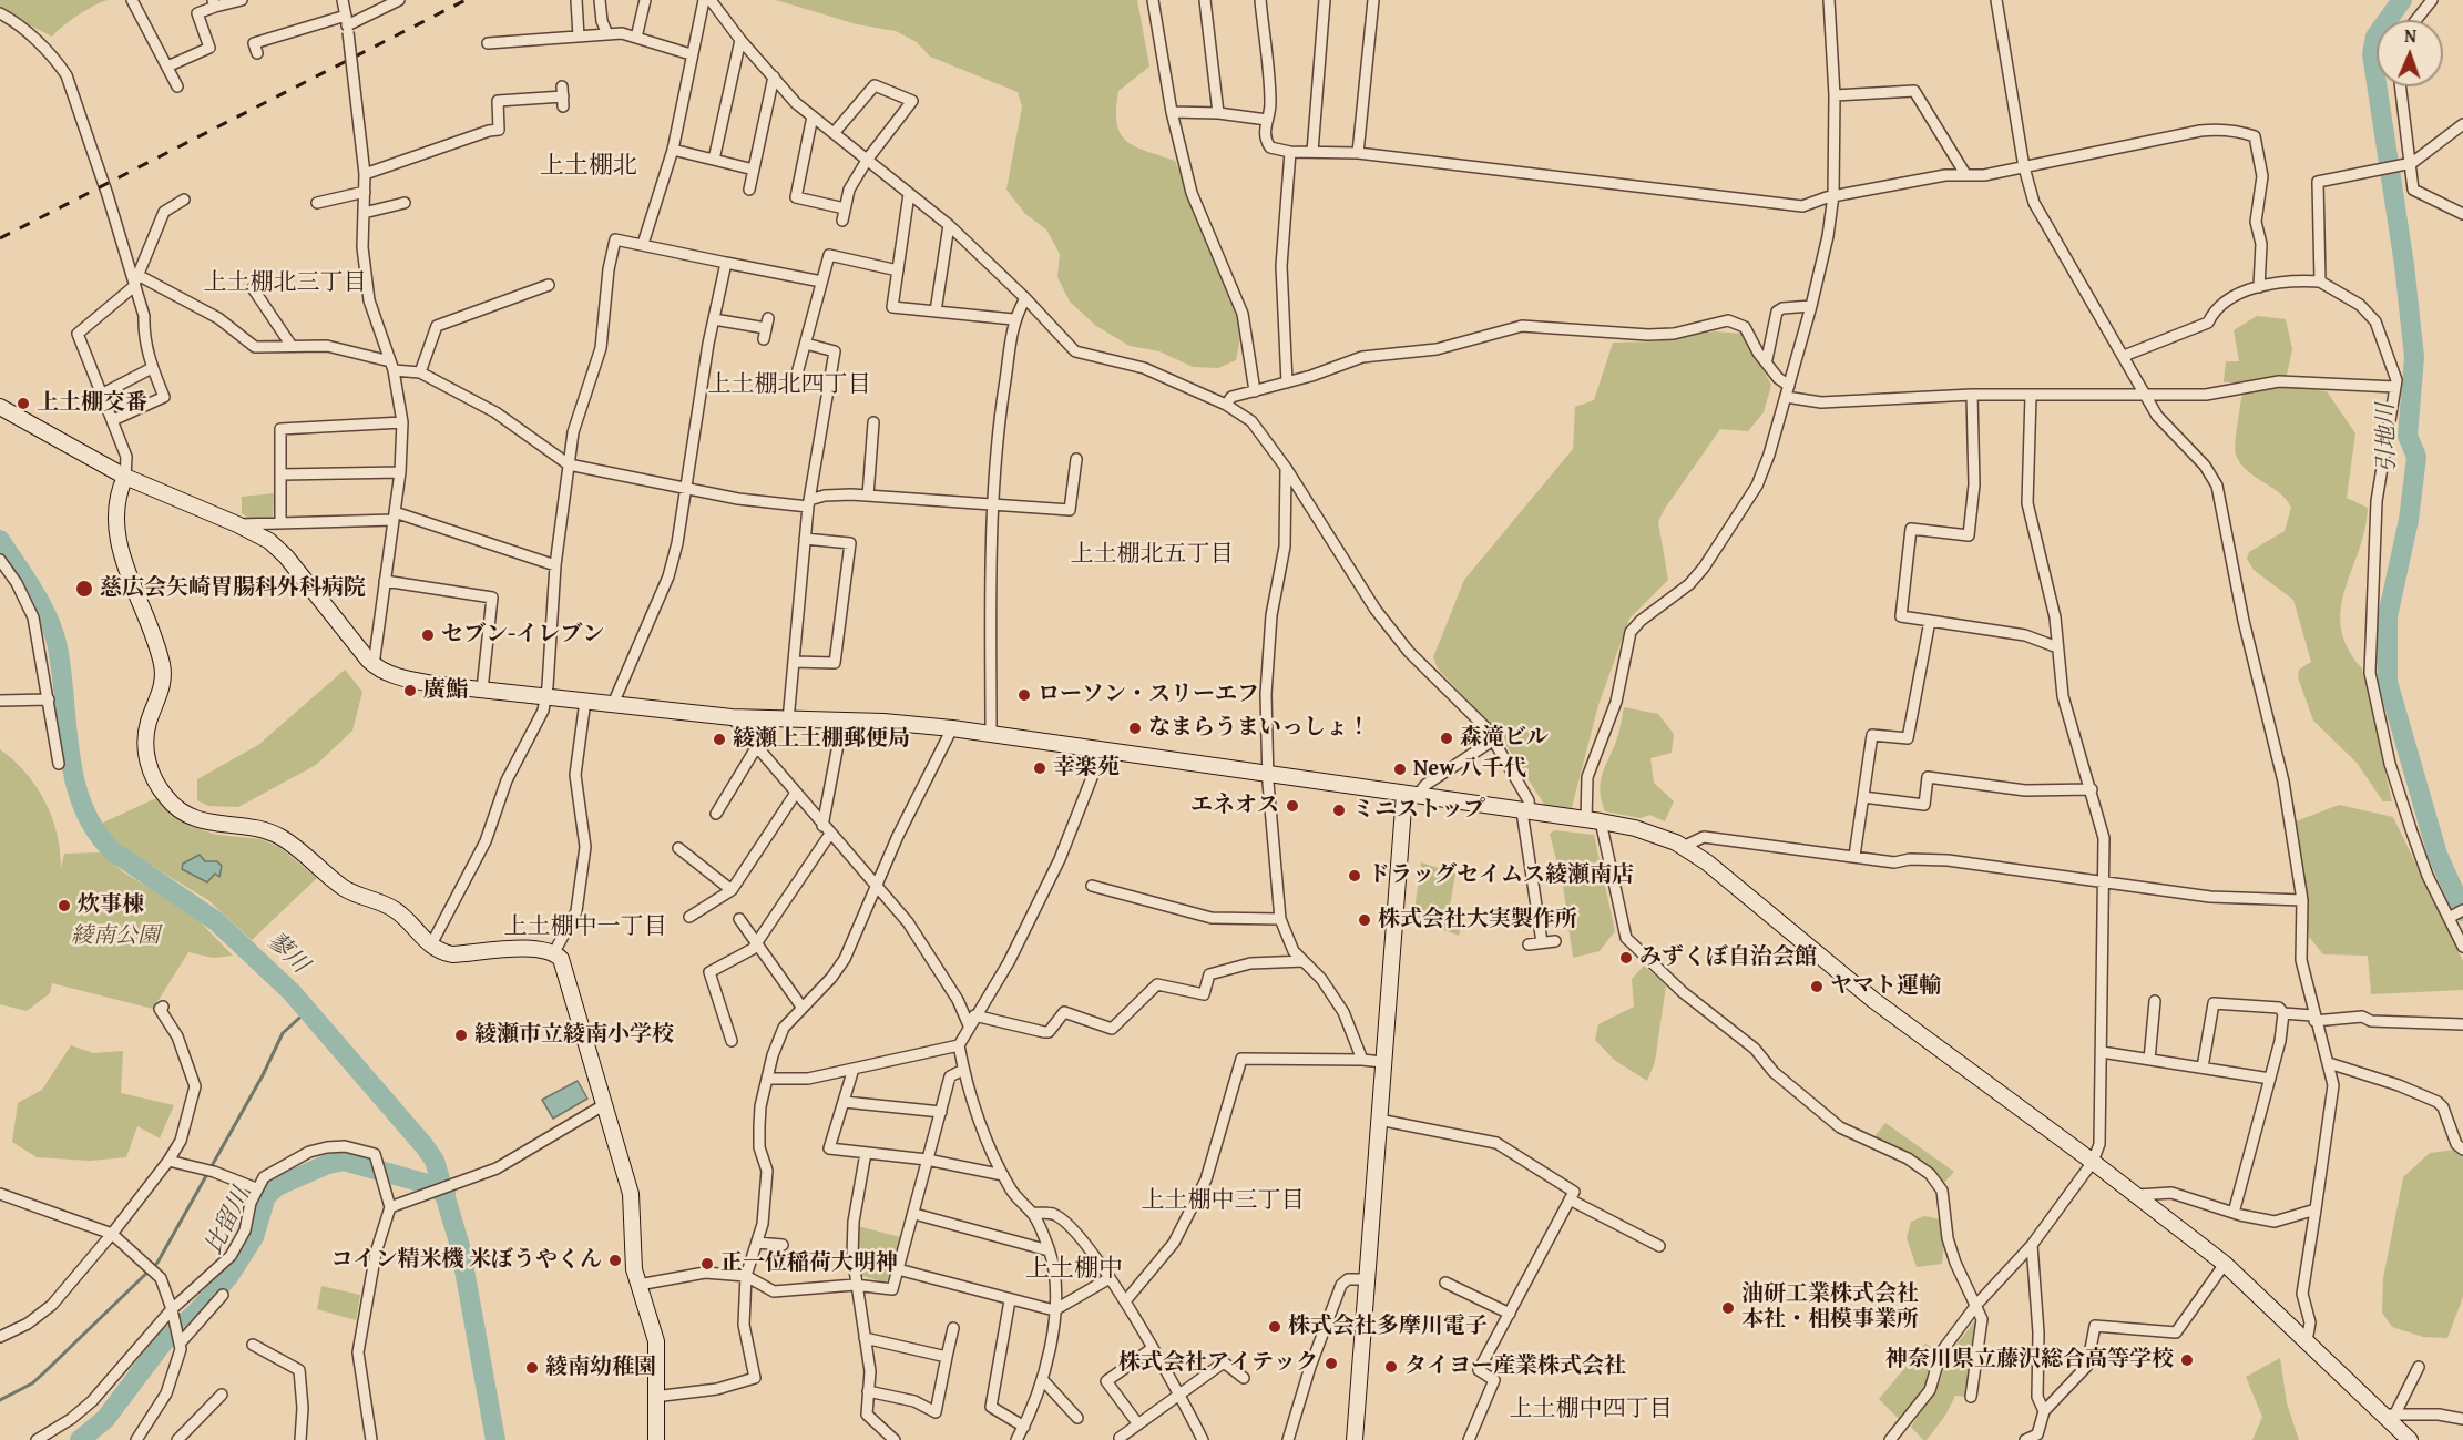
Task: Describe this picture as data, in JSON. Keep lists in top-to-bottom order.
{
  "districts": [
    "上土棚北",
    "上土棚北三丁目",
    "上土棚北四丁目",
    "上土棚北五丁目",
    "上土棚中一丁目",
    "上土棚中三丁目",
    "上土棚中",
    "上土棚中四丁目"
  ],
  "water": ["引地川", "蓼川", "比留川"],
  "parks": ["綾南公園"],
  "places": [
    "上土棚交番",
    "慈広会矢崎胃腸科外科病院",
    "セブン-イレブン",
    "廣鮨",
    "ローソン・スリーエフ",
    "なまらうまいっしょ！",
    "森滝ビル",
    "綾瀬上土棚郵便局",
    "幸楽苑",
    "New 八千代",
    "エネオス",
    "ミニストップ",
    "ドラッグセイムス綾瀬南店",
    "炊事棟",
    "株式会社大実製作所",
    "みずくぼ自治会館",
    "ヤマト運輸",
    "綾瀬市立綾南小学校",
    "コイン精米機 米ぼうやくん",
    "正一位稲荷大明神",
    "油研工業株式会社 本社・相模事業所",
    "株式会社多摩川電子",
    "神奈川県立藤沢総合高等学校",
    "株式会社アイテック",
    "タイヨー産業株式会社",
    "綾南幼稚園"
  ],
  "north": "top"
}
